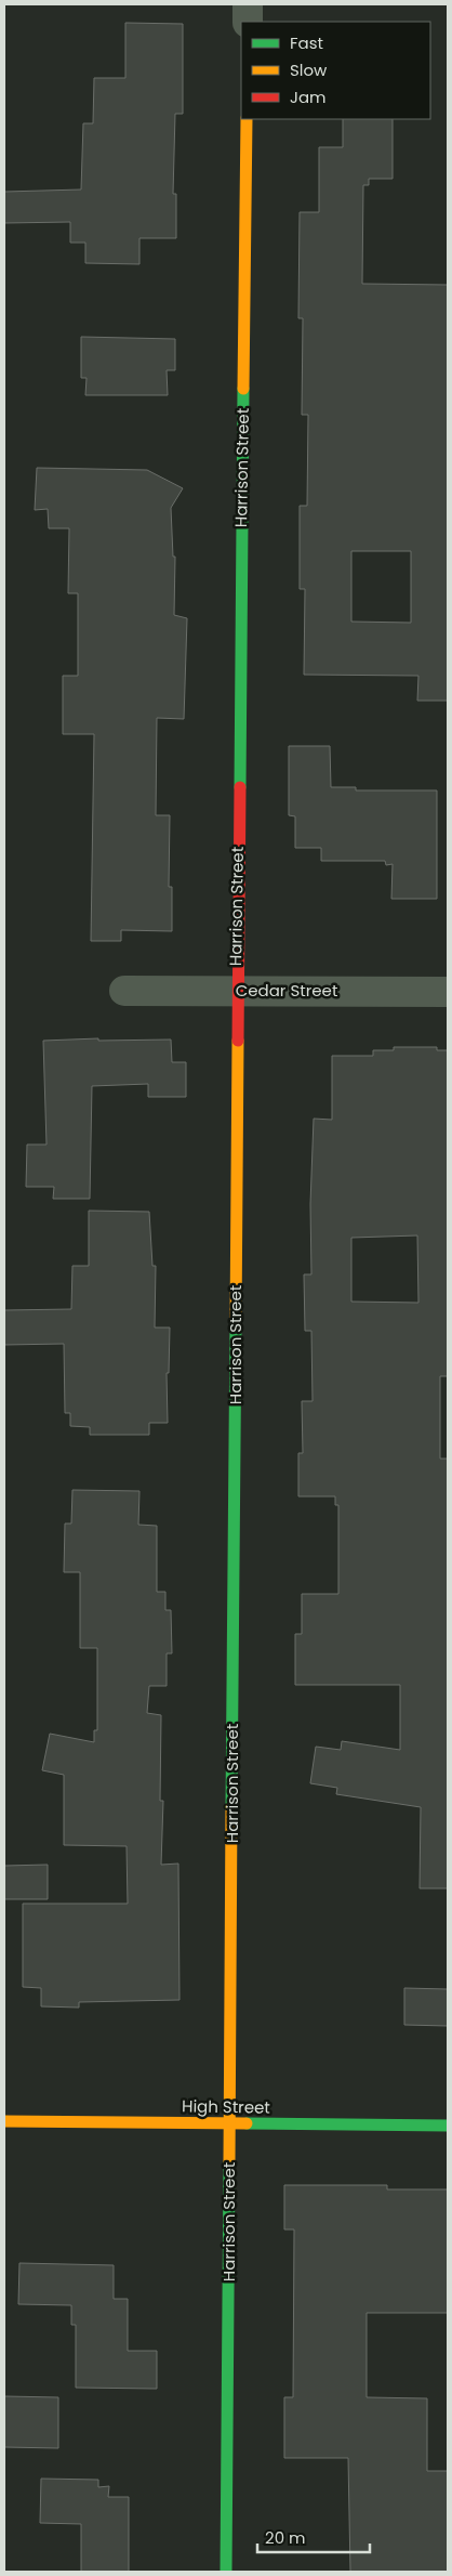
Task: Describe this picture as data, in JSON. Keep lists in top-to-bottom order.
{
  "streets": {
    "street": ["Harrison Street", "Cedar Street", "High Street"]
  },
  "crossings": [
    ["Harrison Street", "Cedar Street"],
    ["Harrison Street", "High Street"]
  ],
  "legend": ["Fast", "Slow", "Jam"],
  "scale_bar": "20 m"
}
